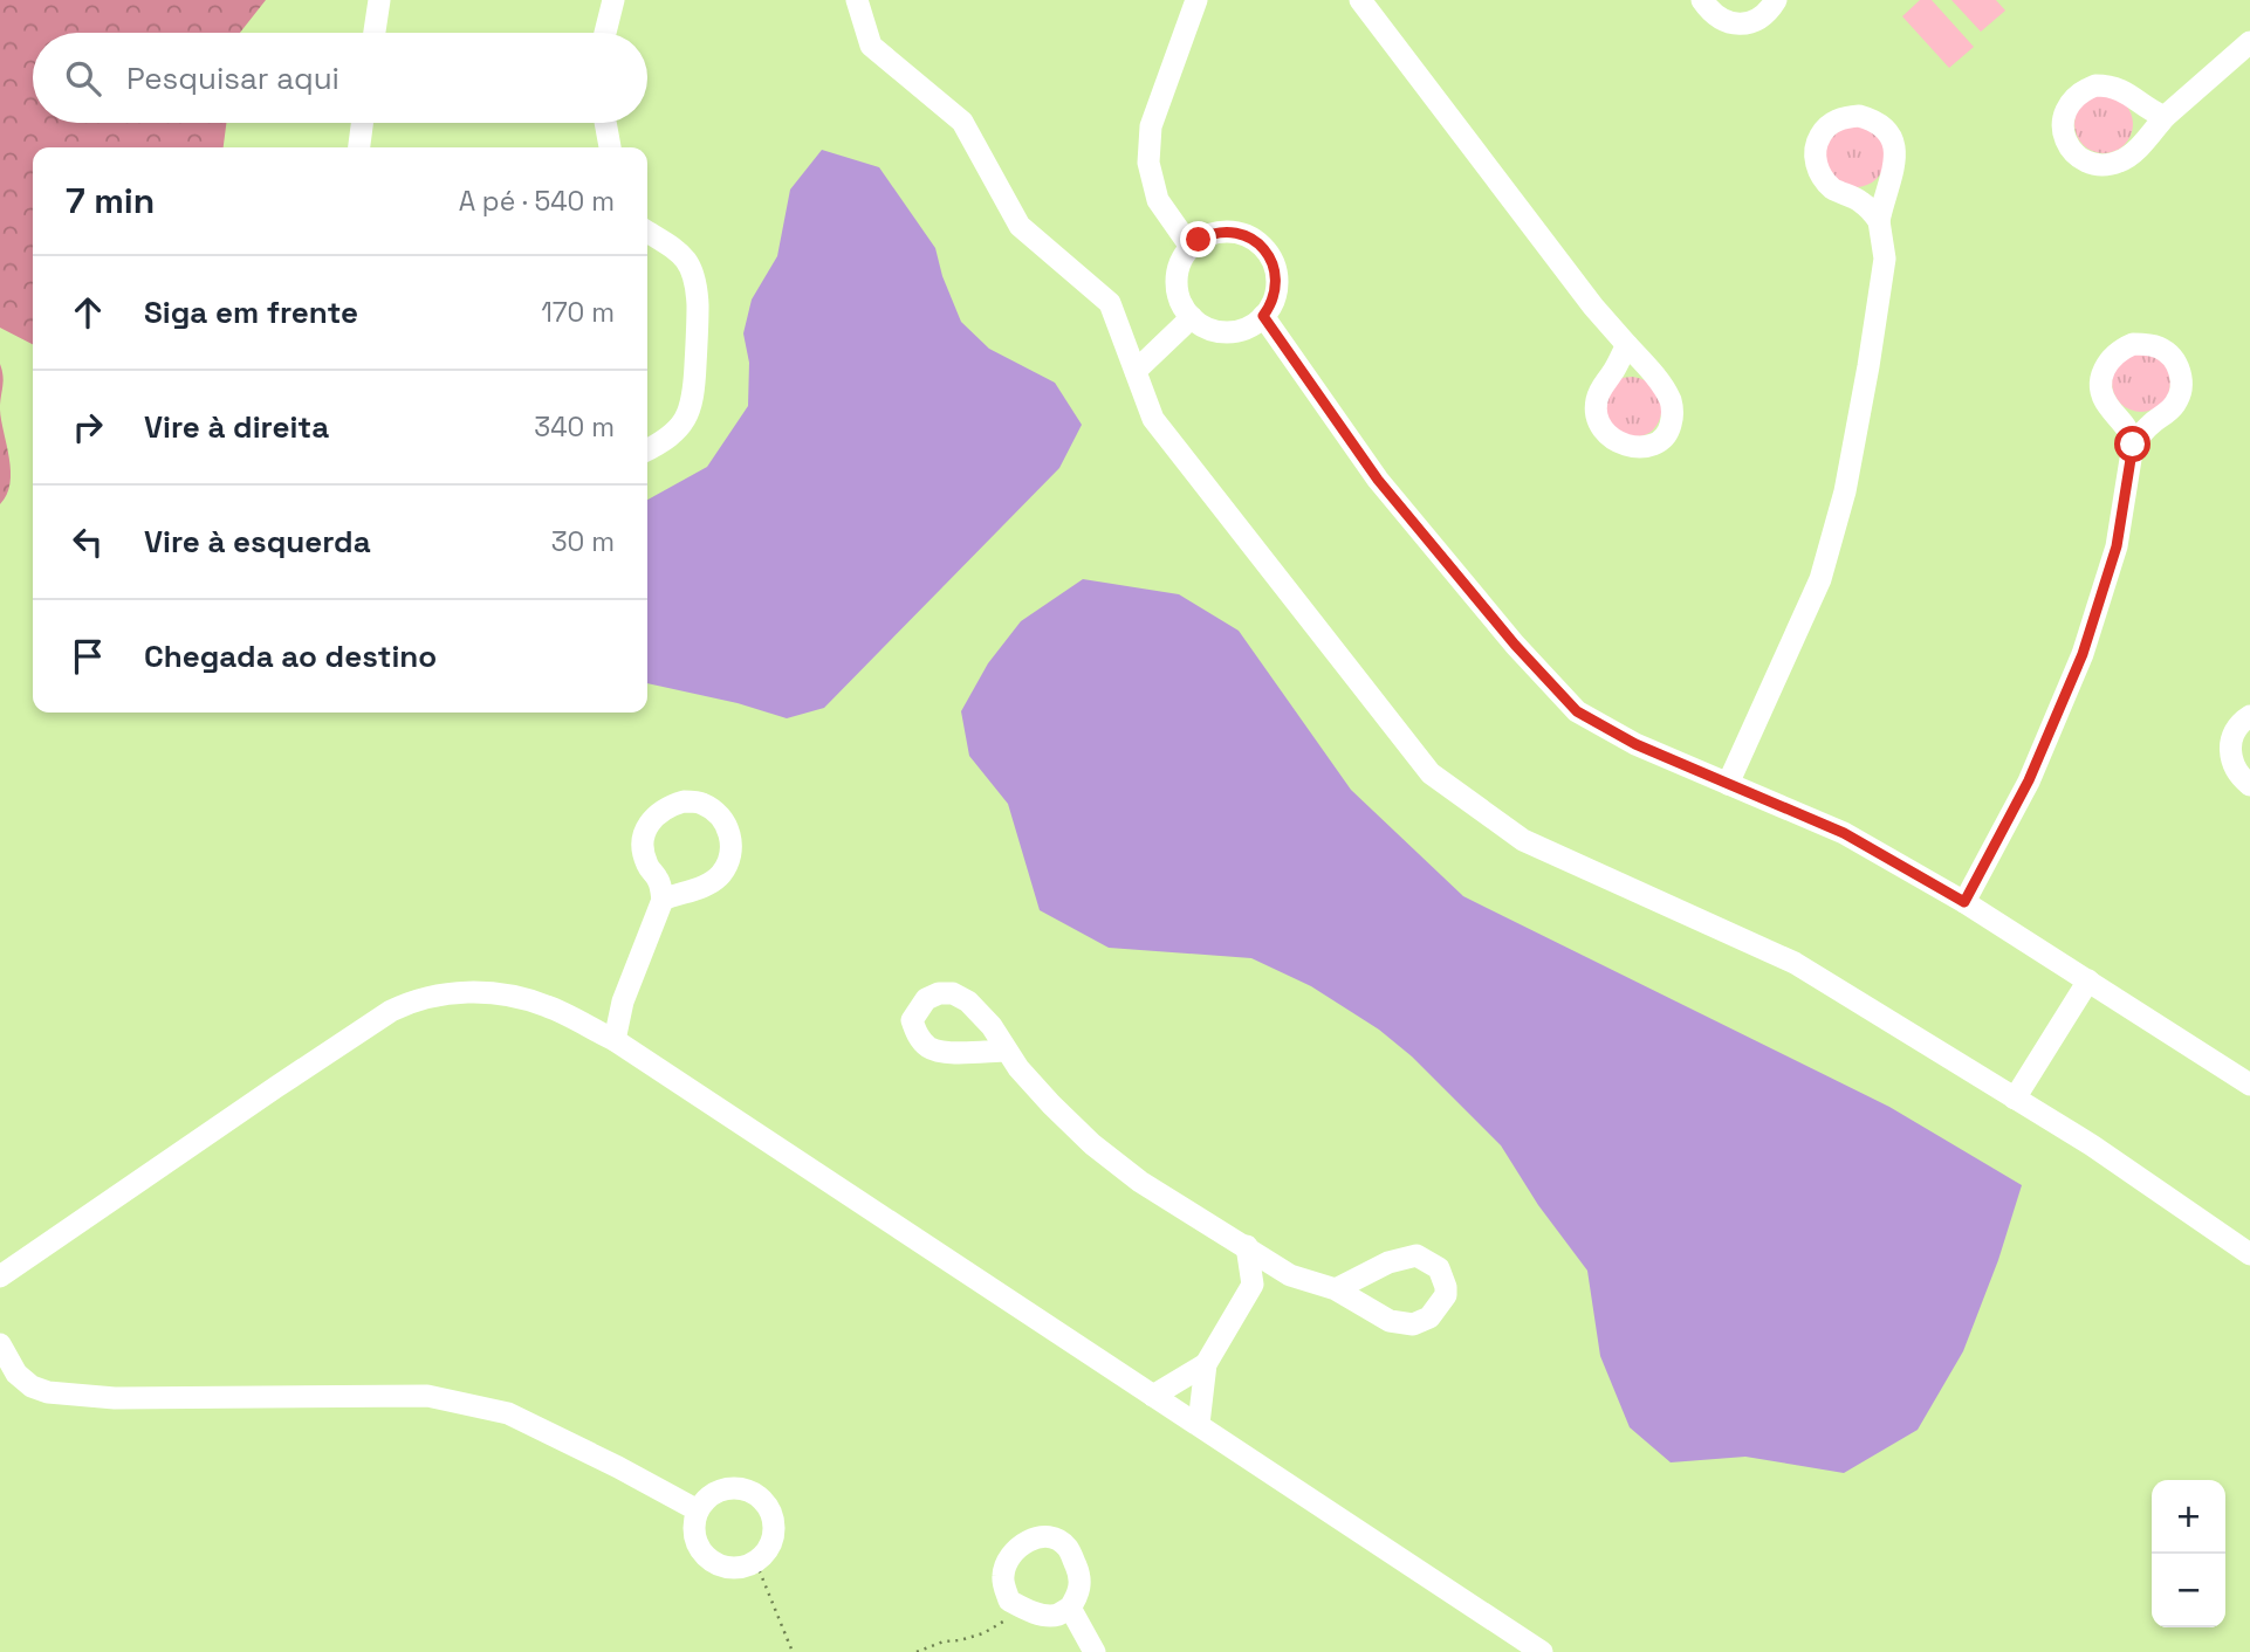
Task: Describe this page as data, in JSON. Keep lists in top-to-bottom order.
{
  "page": {
    "search": "Pesquisar aqui",
    "heading": ["7 min", "A pé · 540 m"],
    "list": [
      ["Siga em frente", "170 m"],
      ["Vire à direita", "340 m"],
      ["Vire à esquerda", "30 m"],
      "Chegada ao destino"
    ],
    "map_buttons": ["+", "−"]
  }
}
